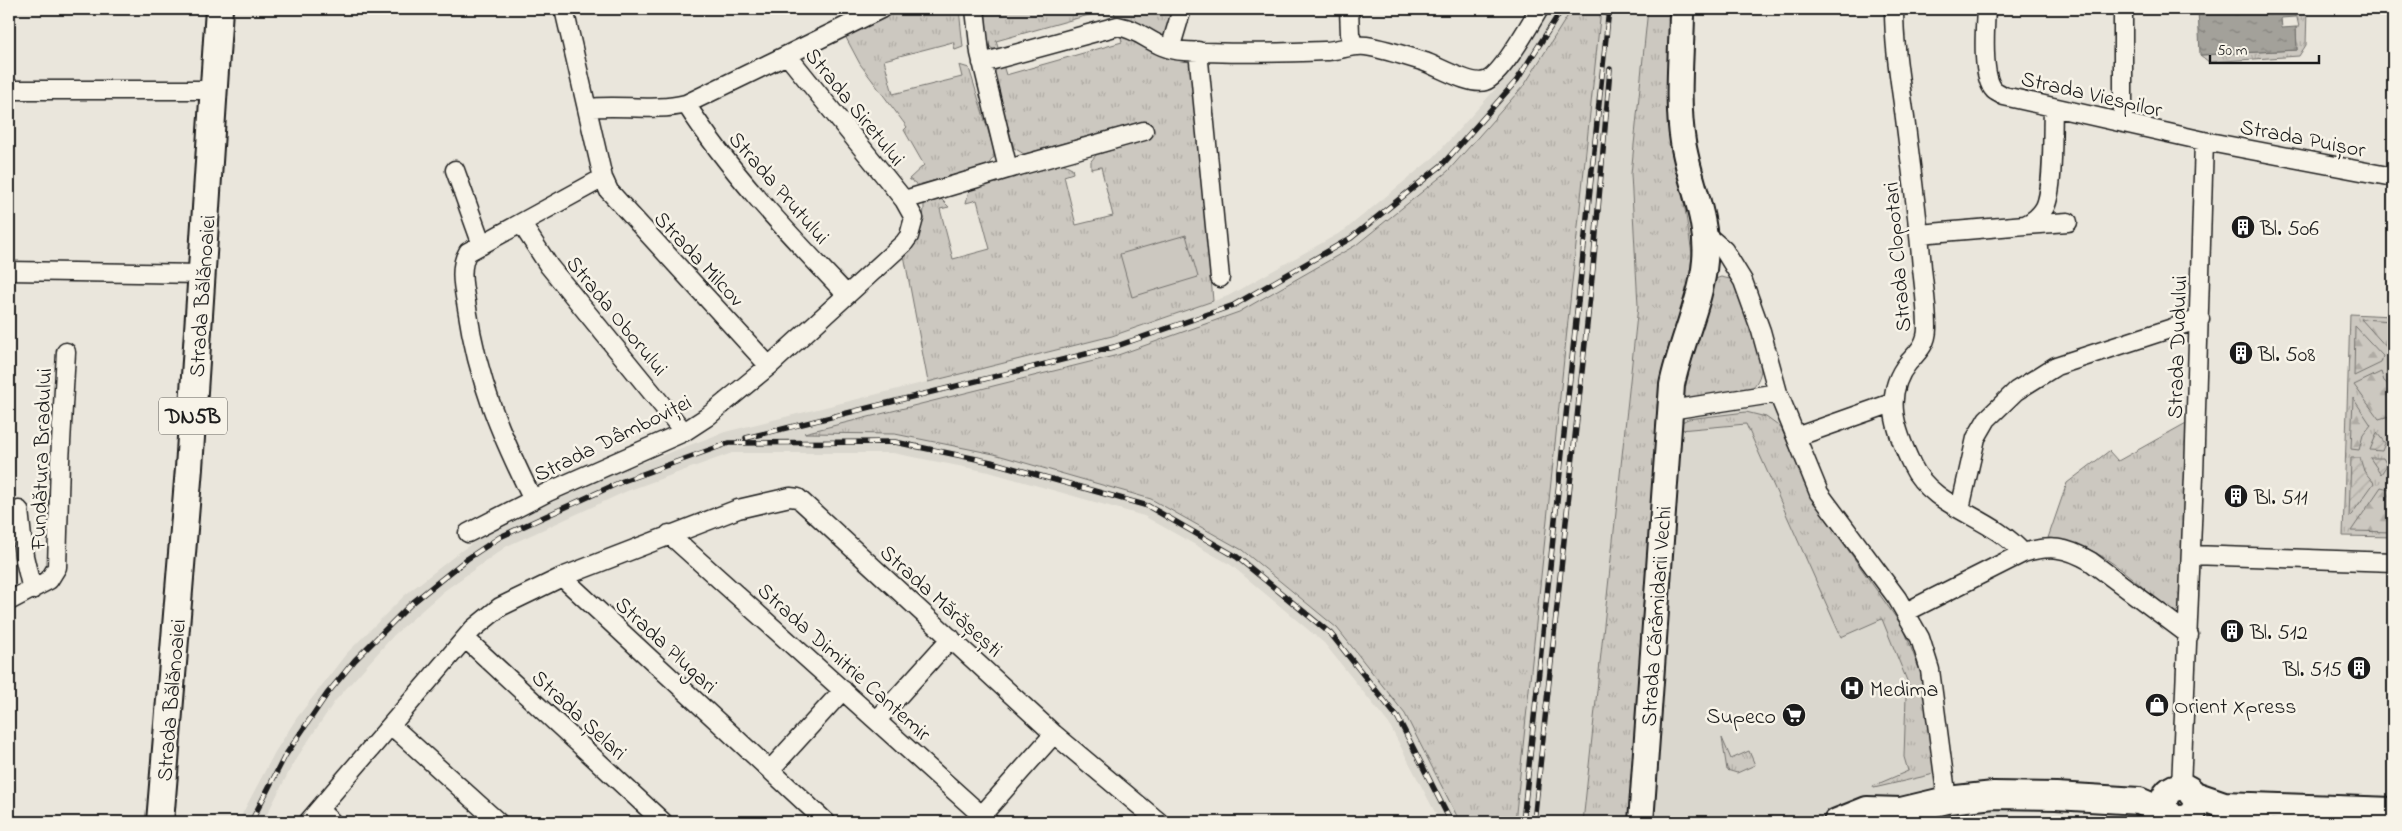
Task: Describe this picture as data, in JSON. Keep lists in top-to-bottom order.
{
  "streets": {
    "main road": ["Strada Bălănoaiei", "DN5B"],
    "street": [
      "Strada Viespilor",
      "Strada Siretului",
      "Strada Puișor",
      "Strada Prutului",
      "Strada Clopotari",
      "Strada Milcov",
      "Strada Oborului",
      "Strada Dudului",
      "Strada Dâmboviței",
      "Fundătura Bradului",
      "Strada Mărășești",
      "Strada Cărămidarii Vechi",
      "Strada Plugari",
      "Strada Dimitrie Cantemir",
      "Strada Șelari"
    ]
  },
  "crossings": [
    ["Strada Viespilor", "Strada Puișor"],
    ["Strada Viespilor", "Strada Dudului"],
    ["Strada Siretului", "Strada Prutului"],
    ["Strada Siretului", "Strada Milcov"],
    ["Strada Siretului", "Strada Dâmboviței"],
    ["Strada Puișor", "Strada Dudului"],
    ["Strada Prutului", "Strada Dâmboviței"],
    ["Strada Milcov", "Strada Dâmboviței"],
    ["Strada Oborului", "Strada Dâmboviței"],
    ["Strada Mărășești", "Strada Plugari"],
    ["Strada Mărășești", "Strada Dimitrie Cantemir"]
  ],
  "places": {
    "building": [
      "Bl. 506",
      "Bl. 508",
      "Bl. 511",
      "Bl. 512",
      "Bl. 515"
    ],
    "hospital": ["Medima"],
    "shop": ["Orient Xpress"],
    "supermarket": ["Supeco"]
  },
  "scale_bar": "50 m"
}
